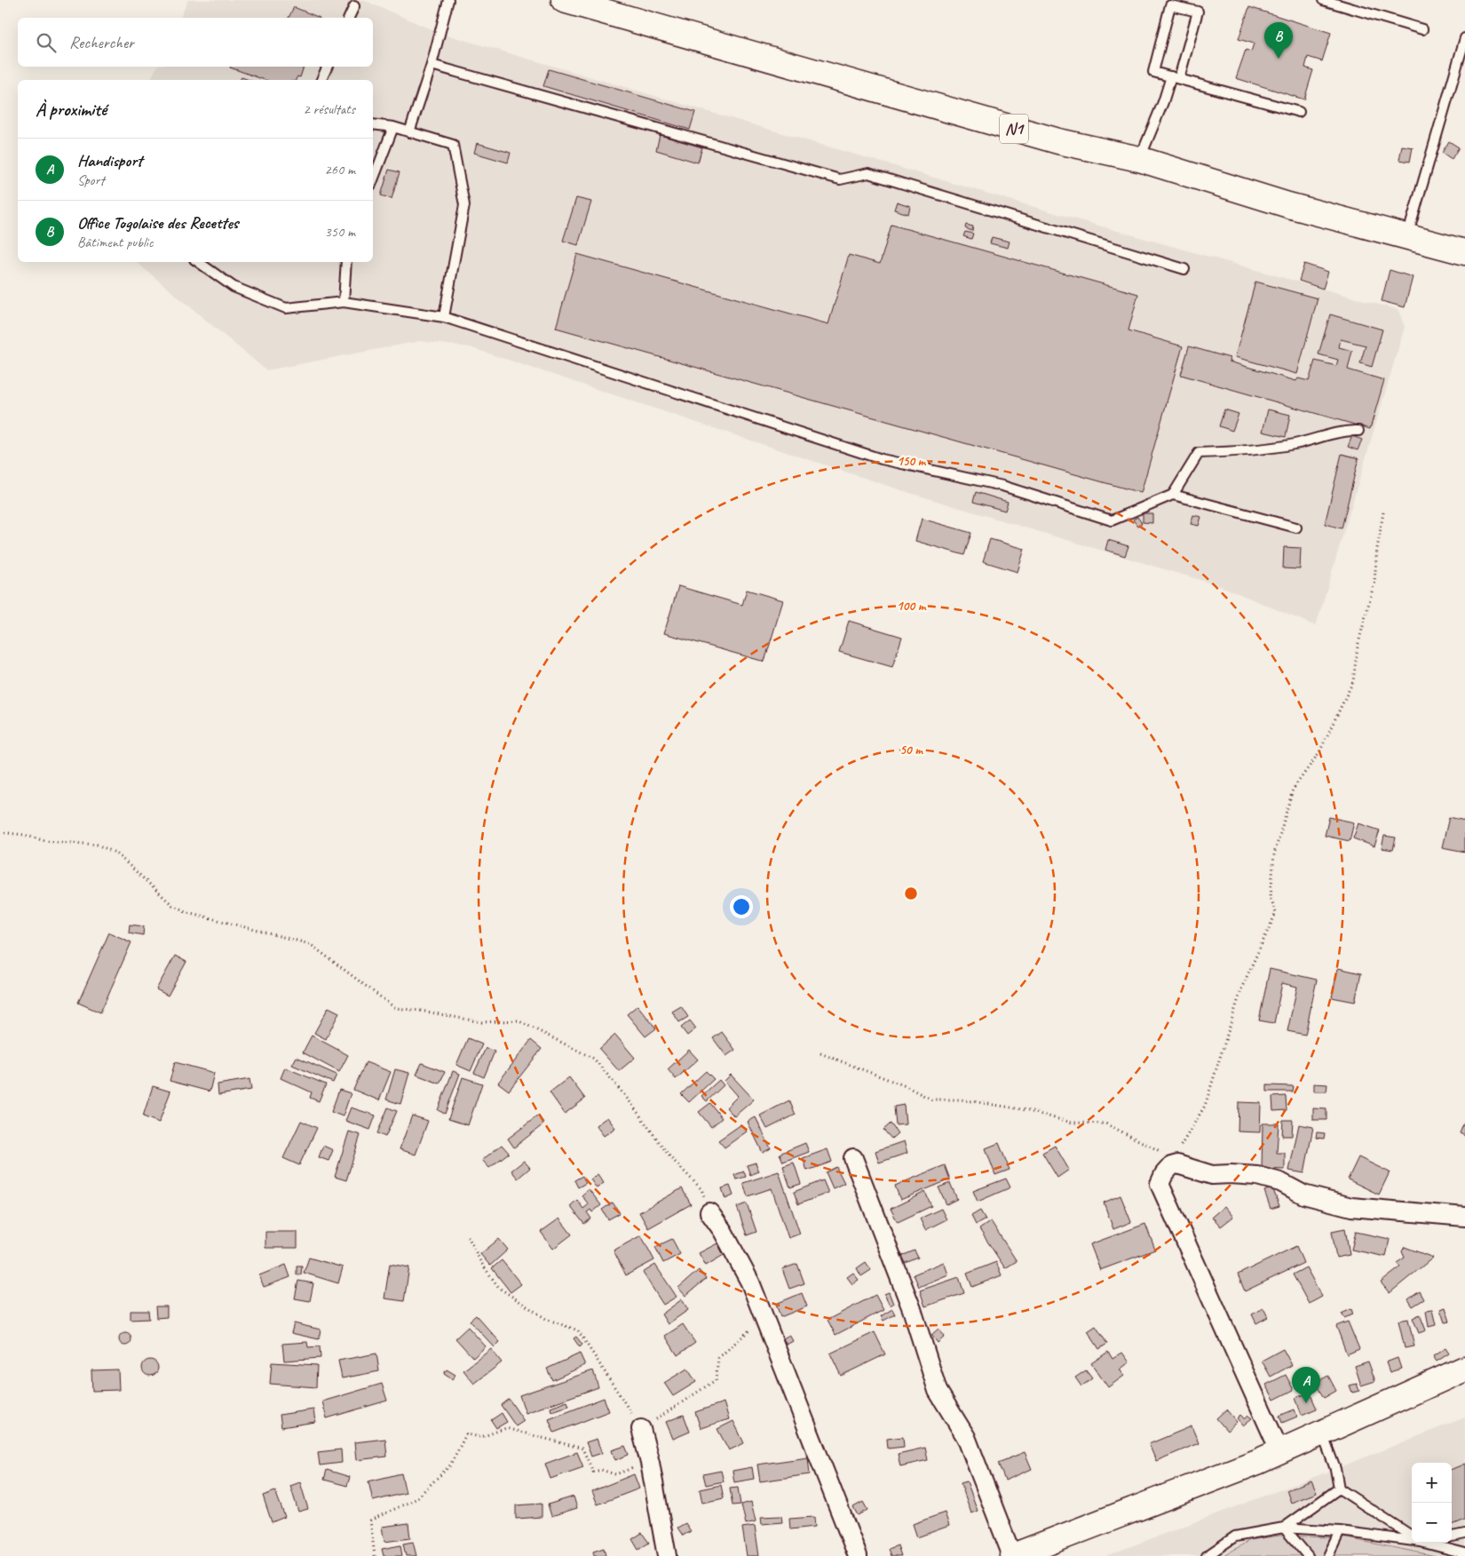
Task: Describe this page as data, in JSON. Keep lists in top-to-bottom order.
{
  "streets": {
    "main road": ["N1"]
  },
  "page": {
    "search": "Rechercher",
    "pins": ["B", "A"],
    "heading": ["À proximité", "2 résultats"],
    "list": [
      {
        "mark": "A",
        "name": "Handisport",
        "note": "Sport",
        "value": "260 m"
      },
      {
        "mark": "B",
        "name": "Office Togolaise des Recettes",
        "note": "Bâtiment public",
        "value": "350 m"
      }
    ],
    "map_buttons": ["+", "−"]
  },
  "rings": ["150 m", "100 m", "50 m"]
}
